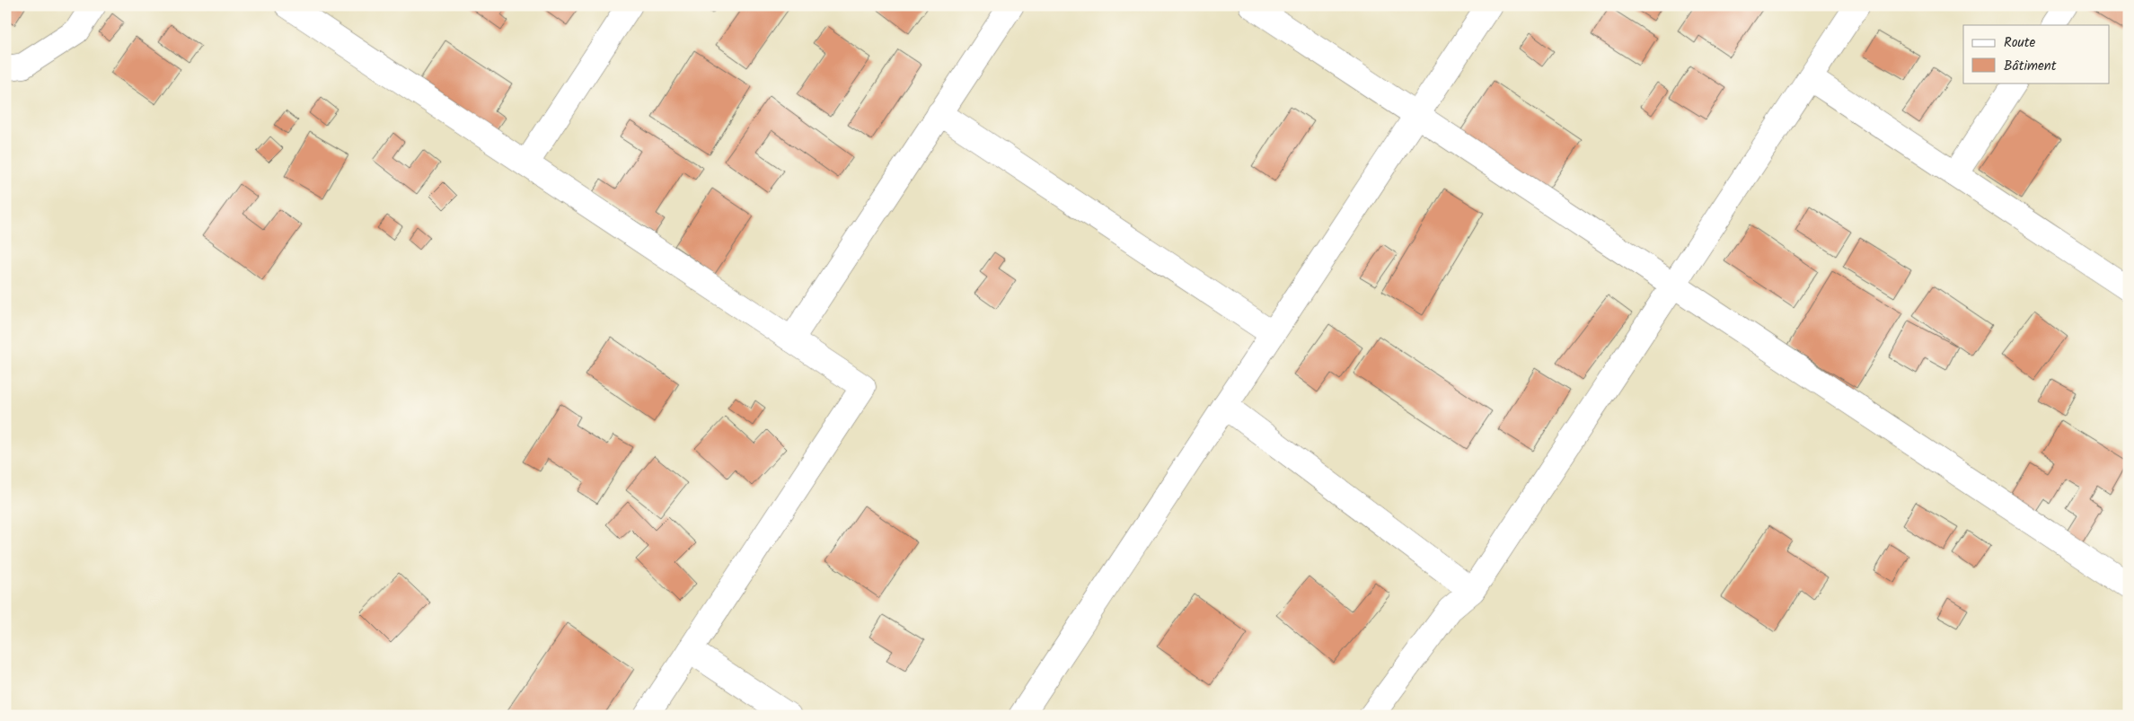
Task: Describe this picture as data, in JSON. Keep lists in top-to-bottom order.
{
  "legend": ["Route", "Bâtiment"]
}
